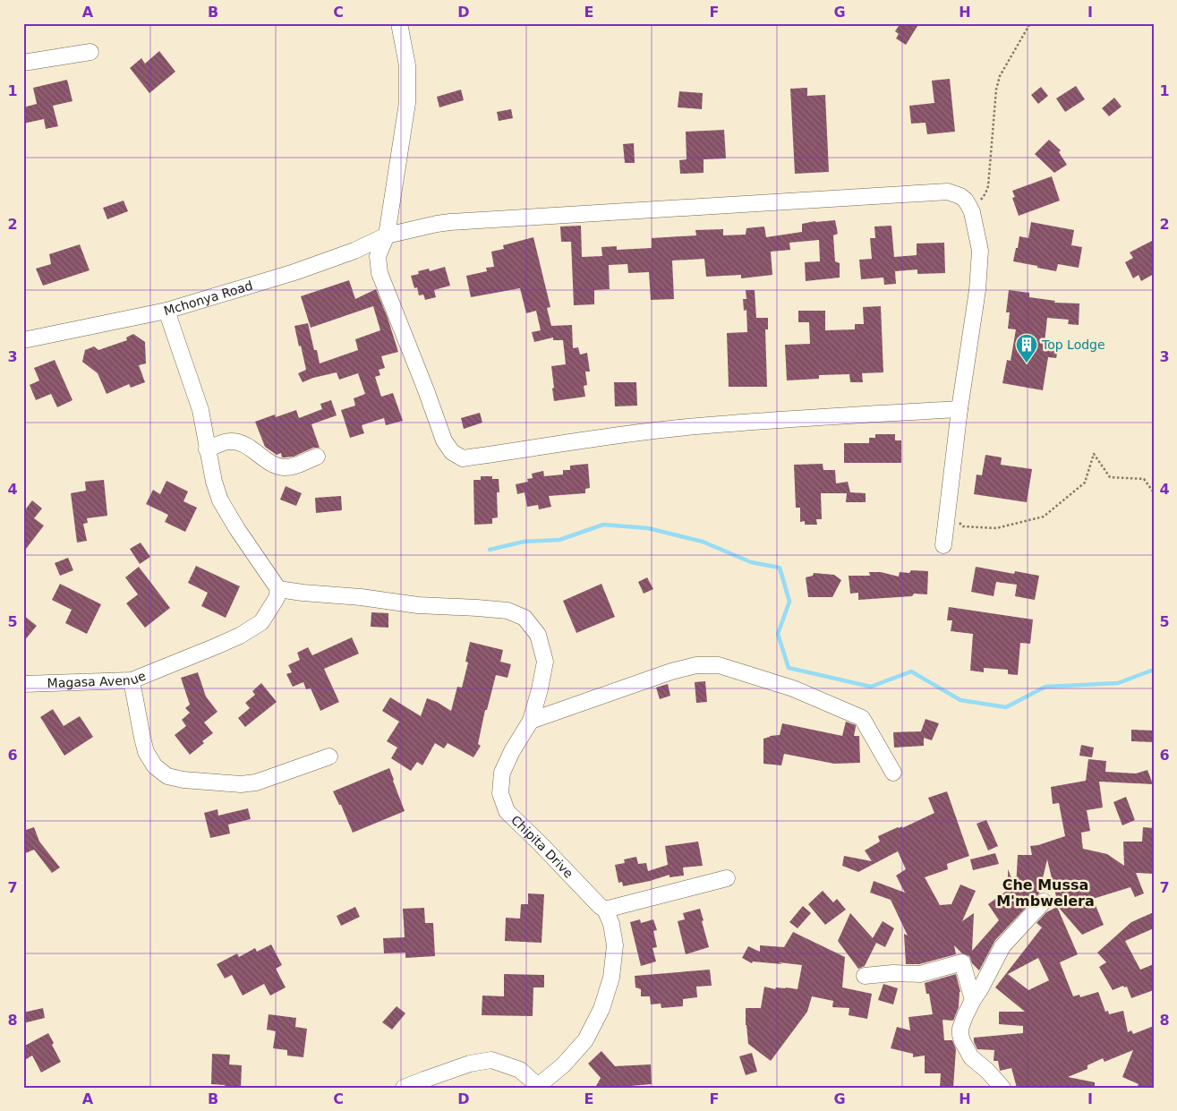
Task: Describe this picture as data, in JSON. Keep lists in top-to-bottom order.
{
  "streets": {
    "street": ["Mchonya Road", "Magasa Avenue", "Chipita Drive"]
  },
  "crossings": [
    ["Magasa Avenue", "Chipita Drive"]
  ],
  "districts": ["Che Mussa M'mbwelera"],
  "places": {
    "building": ["Top Lodge"]
  },
  "grid": {
    "columns": [
      "A",
      "B",
      "C",
      "D",
      "E",
      "F",
      "G",
      "H",
      "I"
    ],
    "rows": [
      "1",
      "2",
      "3",
      "4",
      "5",
      "6",
      "7",
      "8"
    ]
  }
}
